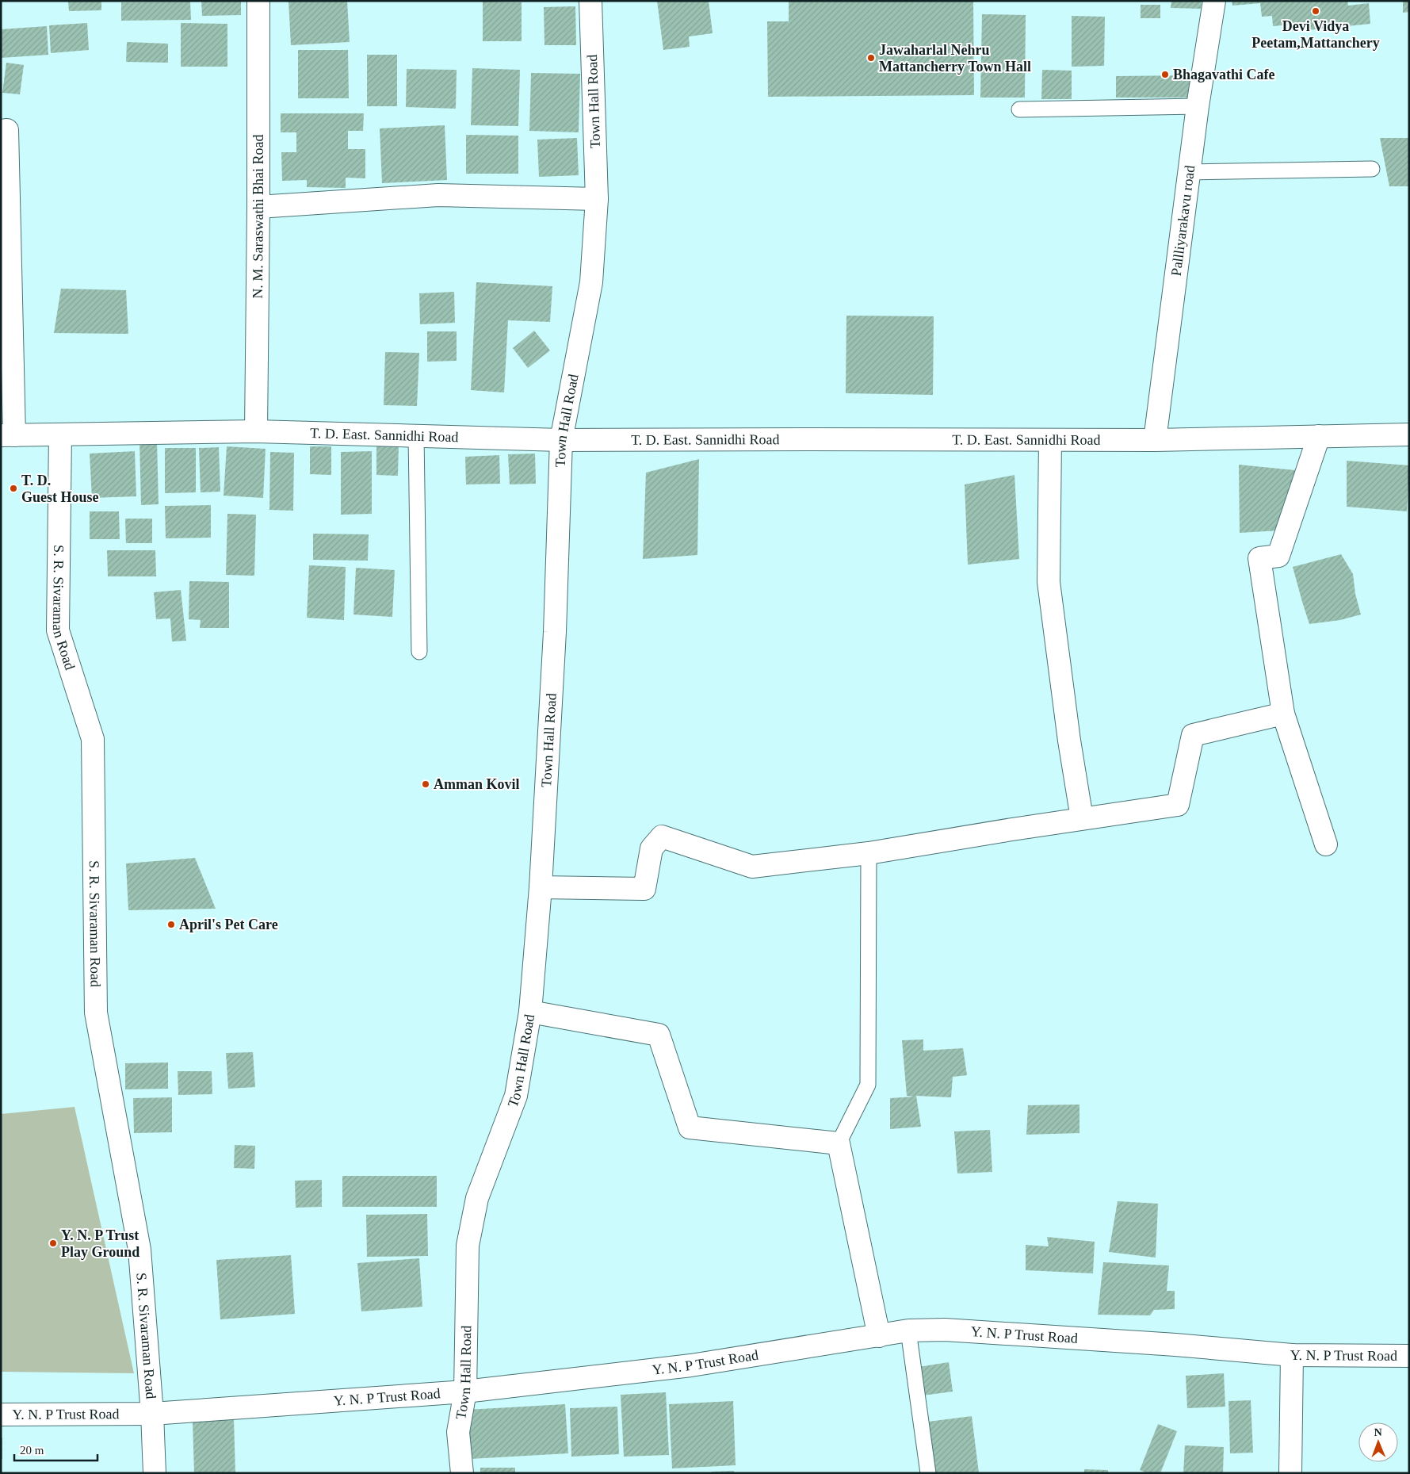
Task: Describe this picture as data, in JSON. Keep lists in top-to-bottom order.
{
  "streets": {
    "street": [
      "Town Hall Road",
      "N. M. Saraswathi Bhai Road",
      "Pallliyarakavu road",
      "T. D. East. Sannidhi Road",
      "S. R. Sivaraman Road",
      "Y. N. P Trust Road"
    ]
  },
  "crossings": [
    ["Town Hall Road", "T. D. East. Sannidhi Road"],
    ["Town Hall Road", "Y. N. P Trust Road"],
    ["N. M. Saraswathi Bhai Road", "T. D. East. Sannidhi Road"],
    ["Pallliyarakavu road", "T. D. East. Sannidhi Road"],
    ["T. D. East. Sannidhi Road", "S. R. Sivaraman Road"],
    ["S. R. Sivaraman Road", "Y. N. P Trust Road"]
  ],
  "places": [
    "Devi Vidya Peetam,Mattanchery",
    "Jawaharlal Nehru Mattancherry Town Hall",
    "Bhagavathi Cafe",
    "T. D. Guest House",
    "Amman Kovil",
    "April's Pet Care",
    "Y. N. P Trust Play Ground"
  ],
  "scale_bar": "20 m",
  "north": "top"
}
